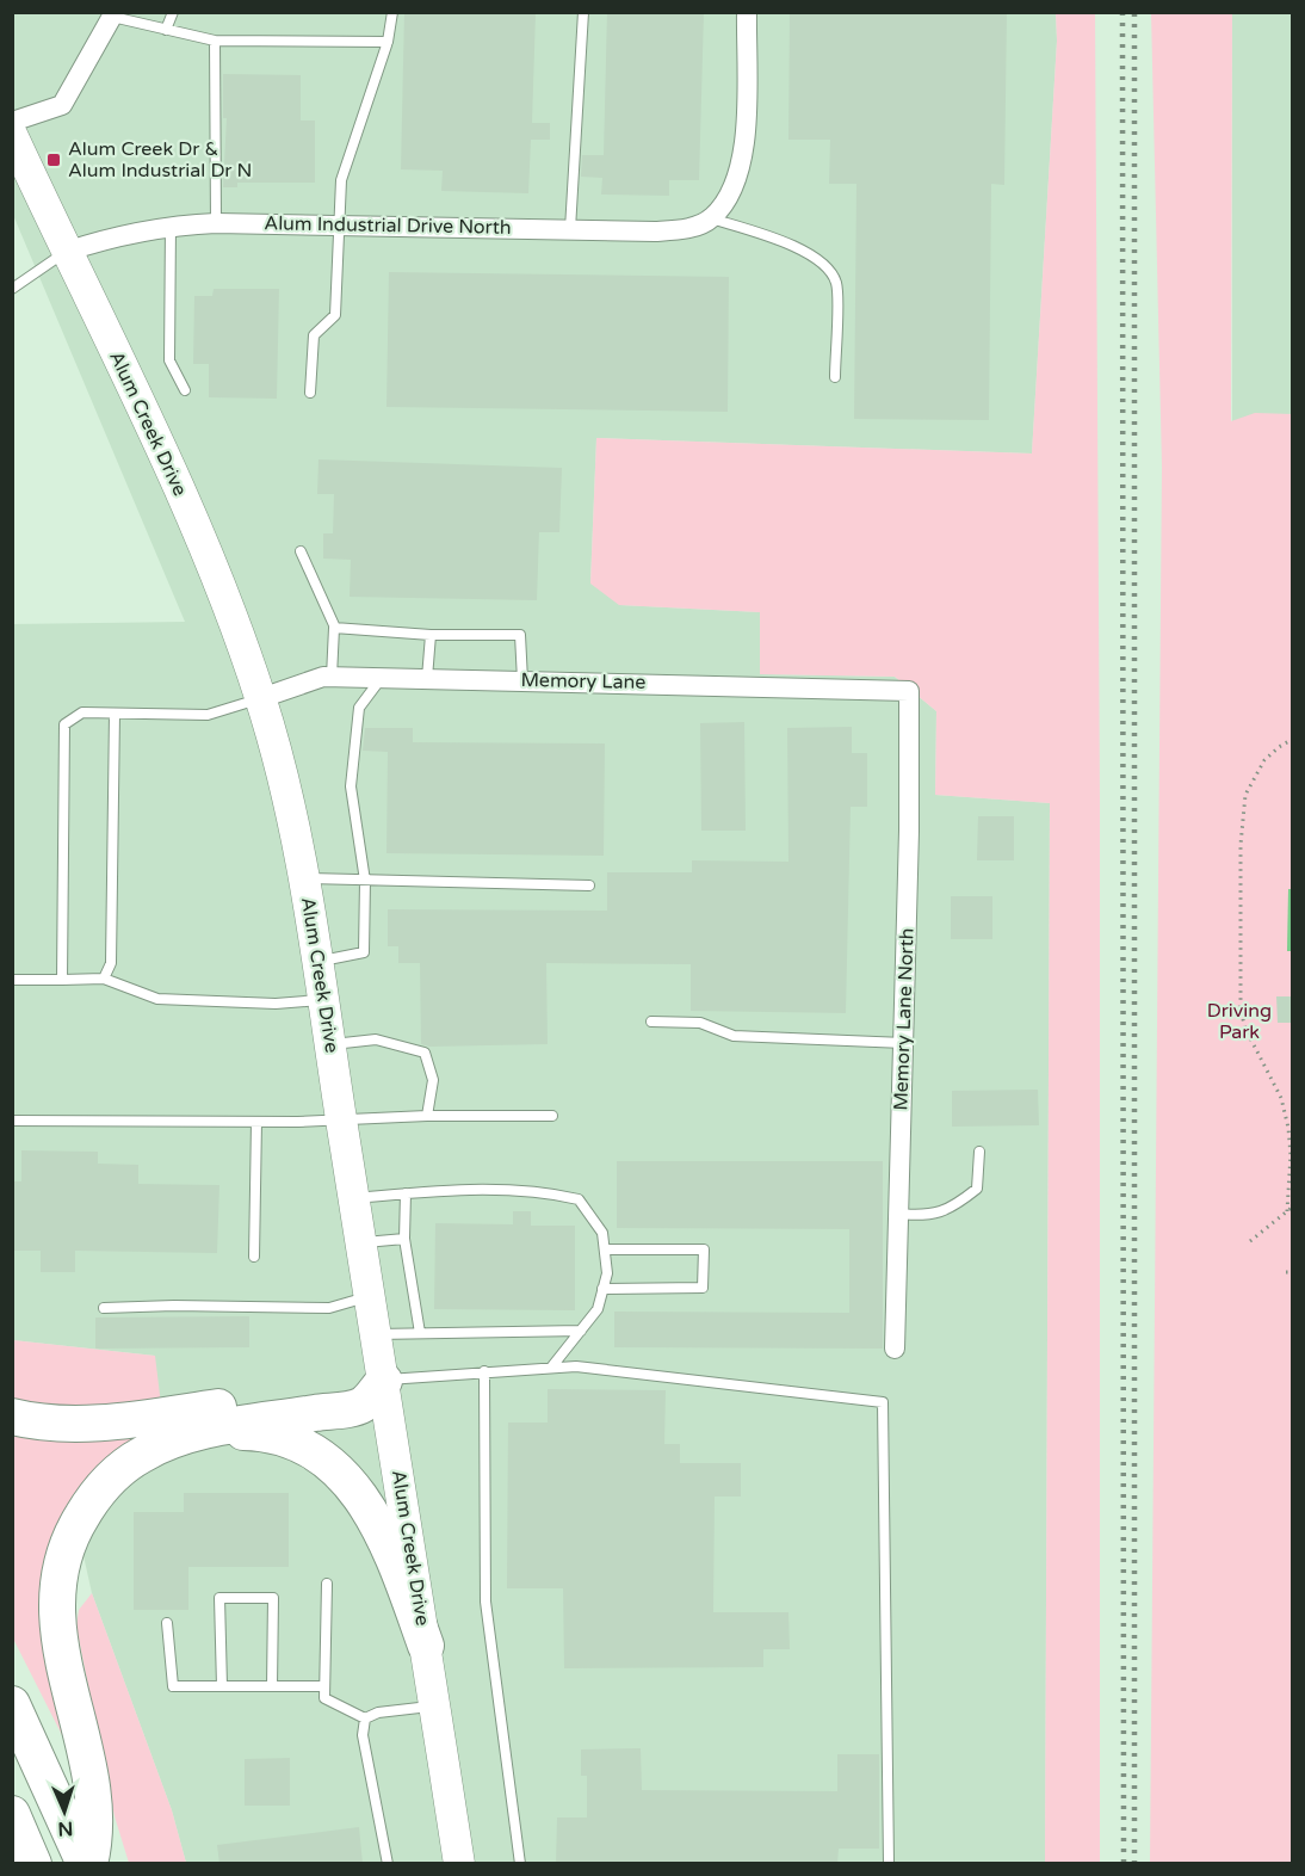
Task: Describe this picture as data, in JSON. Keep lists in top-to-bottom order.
{
  "streets": {
    "main road": ["Alum Creek Drive"],
    "street": ["Alum Industrial Drive North", "Memory Lane", "Memory Lane North"]
  },
  "crossings": [
    ["Alum Industrial Drive North", "Alum Creek Drive"],
    ["Alum Creek Drive", "Memory Lane"],
    ["Memory Lane", "Memory Lane North"]
  ],
  "parks": ["Driving Park"],
  "places": {
    "transit": ["Alum Creek Dr & Alum Industrial Dr N"]
  },
  "north": "bottom"
}
